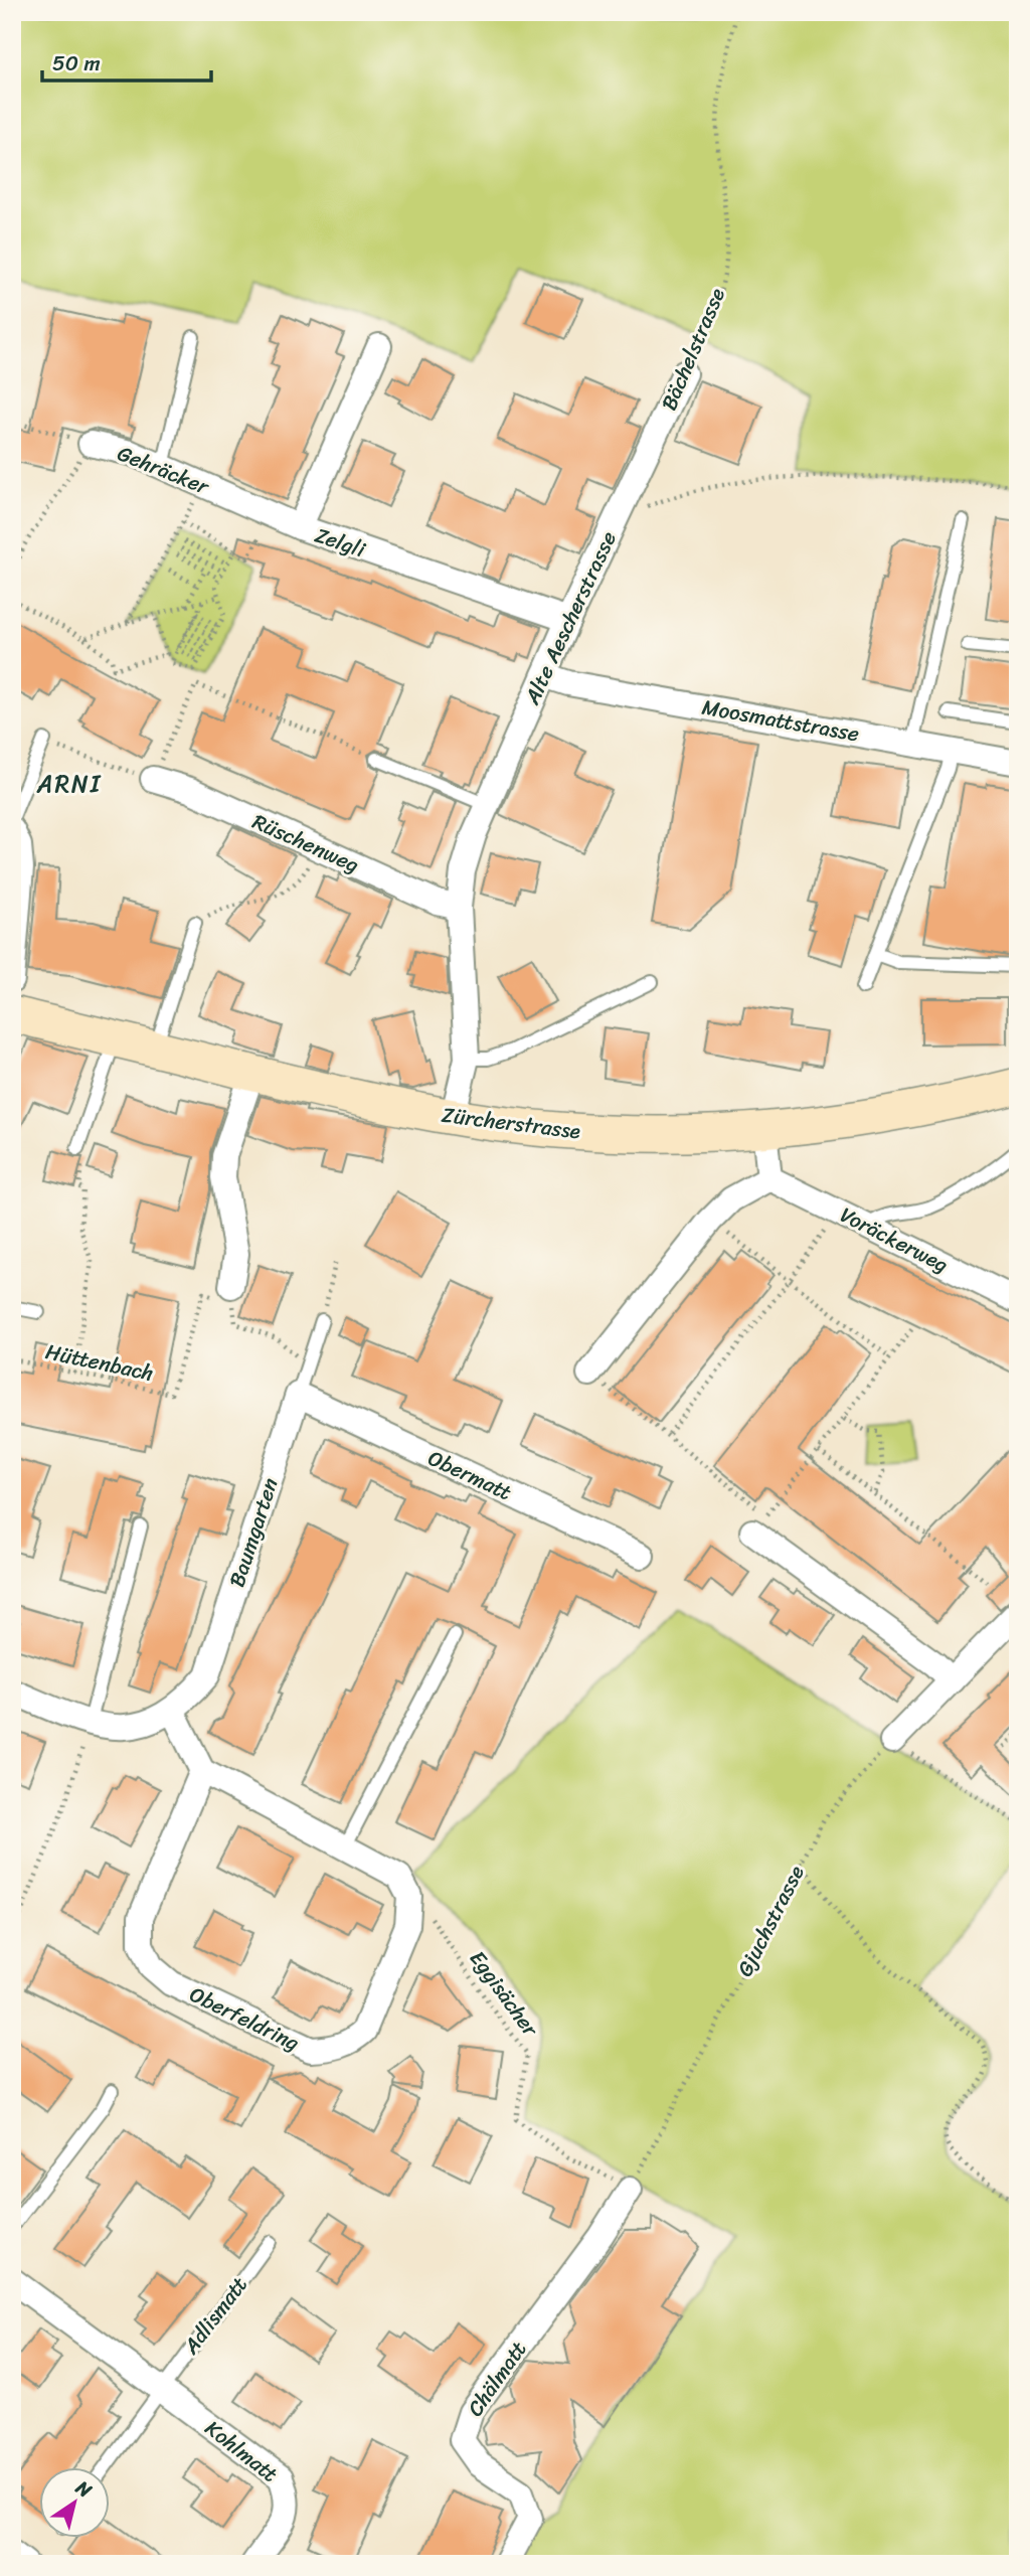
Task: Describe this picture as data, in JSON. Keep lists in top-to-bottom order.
{
  "streets": {
    "street": [
      "Bächelstrasse",
      "Gehräcker",
      "Zelgli",
      "Alte Aescherstrasse",
      "Moosmattstrasse",
      "Rüschenweg",
      "Zürcherstrasse",
      "Voräckerweg",
      "Obermatt",
      "Baumgarten",
      "Oberfeldring",
      "Chälmatt",
      "Kohlmatt"
    ],
    "lane": ["Adlismatt"],
    "path": ["Hüttenbach", "Gjuchstrasse", "Eggisächer"]
  },
  "crossings": [
    ["Bächelstrasse", "Alte Aescherstrasse"],
    ["Gehräcker", "Zelgli"],
    ["Zelgli", "Alte Aescherstrasse"],
    ["Alte Aescherstrasse", "Moosmattstrasse"],
    ["Alte Aescherstrasse", "Rüschenweg"],
    ["Alte Aescherstrasse", "Zürcherstrasse"],
    ["Obermatt", "Baumgarten"],
    ["Gjuchstrasse", "Eggisächer"],
    ["Gjuchstrasse", "Chälmatt"],
    ["Eggisächer", "Oberfeldring"],
    ["Eggisächer", "Chälmatt"],
    ["Adlismatt", "Kohlmatt"]
  ],
  "districts": ["ARNI"],
  "scale_bar": "50 m",
  "north": "top right"
}
